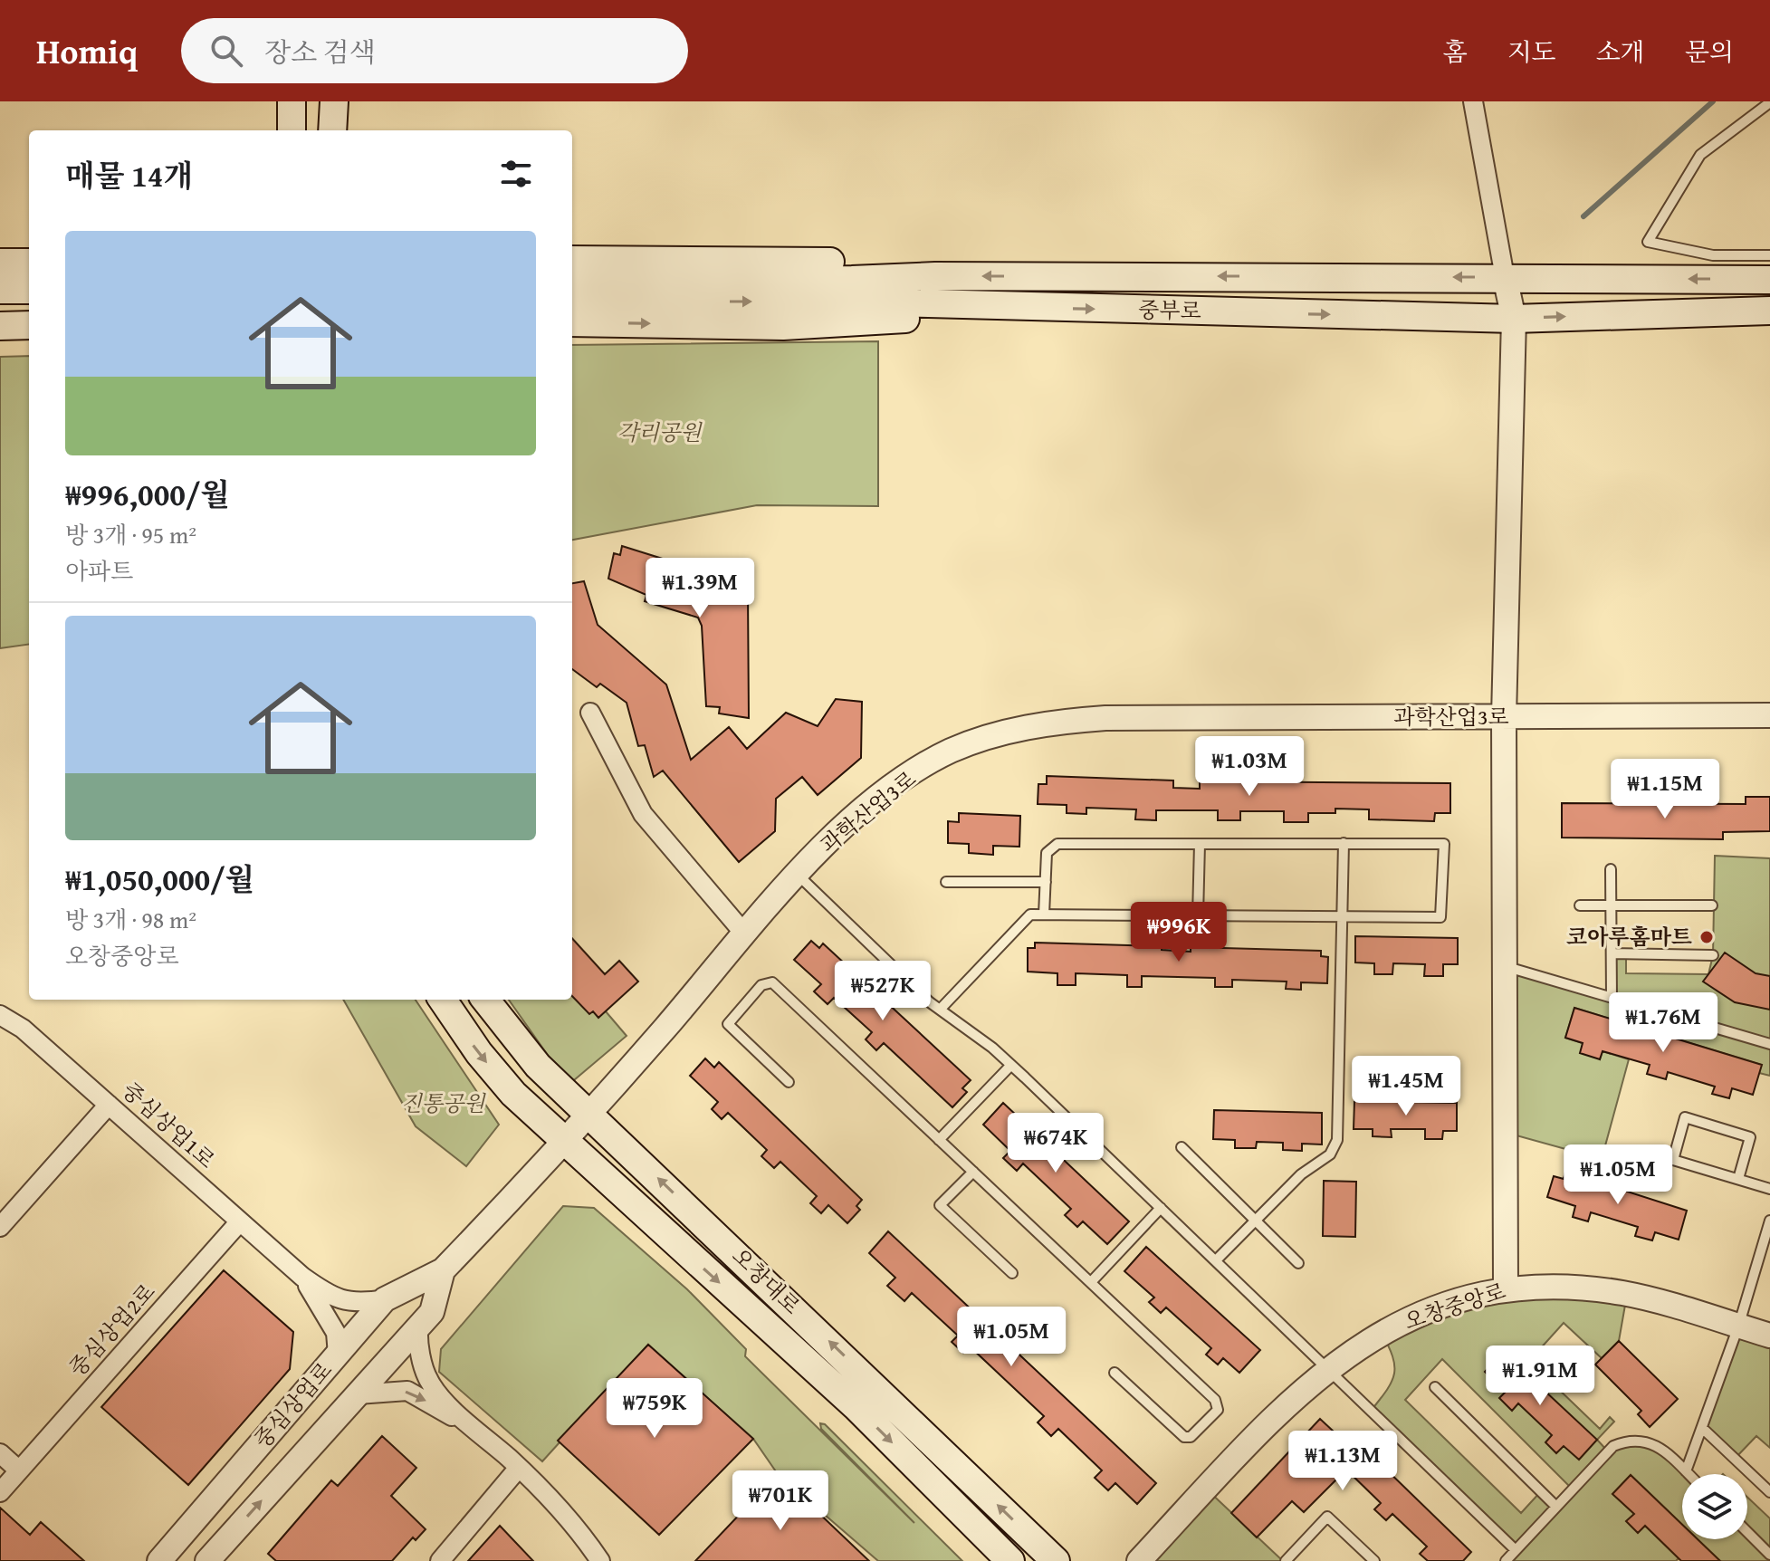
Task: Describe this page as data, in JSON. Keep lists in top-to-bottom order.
{
  "streets": {
    "main road": ["중부로", "오창대로"],
    "street": [
      "과학산업3로",
      "중심상업1로",
      "오창중앙로",
      "중심상업2로",
      "중심상업로"
    ]
  },
  "crossings": [
    ["과학산업3로", "오창대로"],
    ["과학산업3로", "중심상업로"],
    ["중심상업1로", "중심상업2로"],
    ["오창대로", "중심상업로"]
  ],
  "parks": ["각리공원", "진통공원"],
  "places": ["코아루홈마트"],
  "page": {
    "header": "Homiq",
    "search": "장소 검색",
    "nav": [
      "홈",
      "지도",
      "소개",
      "문의"
    ],
    "heading": "매물 14개",
    "list": [
      {
        "name": "₩996,000/월",
        "note": "방 3개 · 95 m² · 아파트"
      },
      {
        "name": "₩1,050,000/월",
        "note": "방 3개 · 98 m² · 오창중앙로"
      }
    ],
    "price": [
      "₩1.39M",
      "₩1.03M",
      "₩1.15M",
      "₩996K",
      "₩527K",
      "₩1.76M",
      "₩1.45M",
      "₩674K",
      "₩1.05M",
      "₩1.05M",
      "₩1.91M",
      "₩759K",
      "₩1.13M",
      "₩701K"
    ]
  }
}
